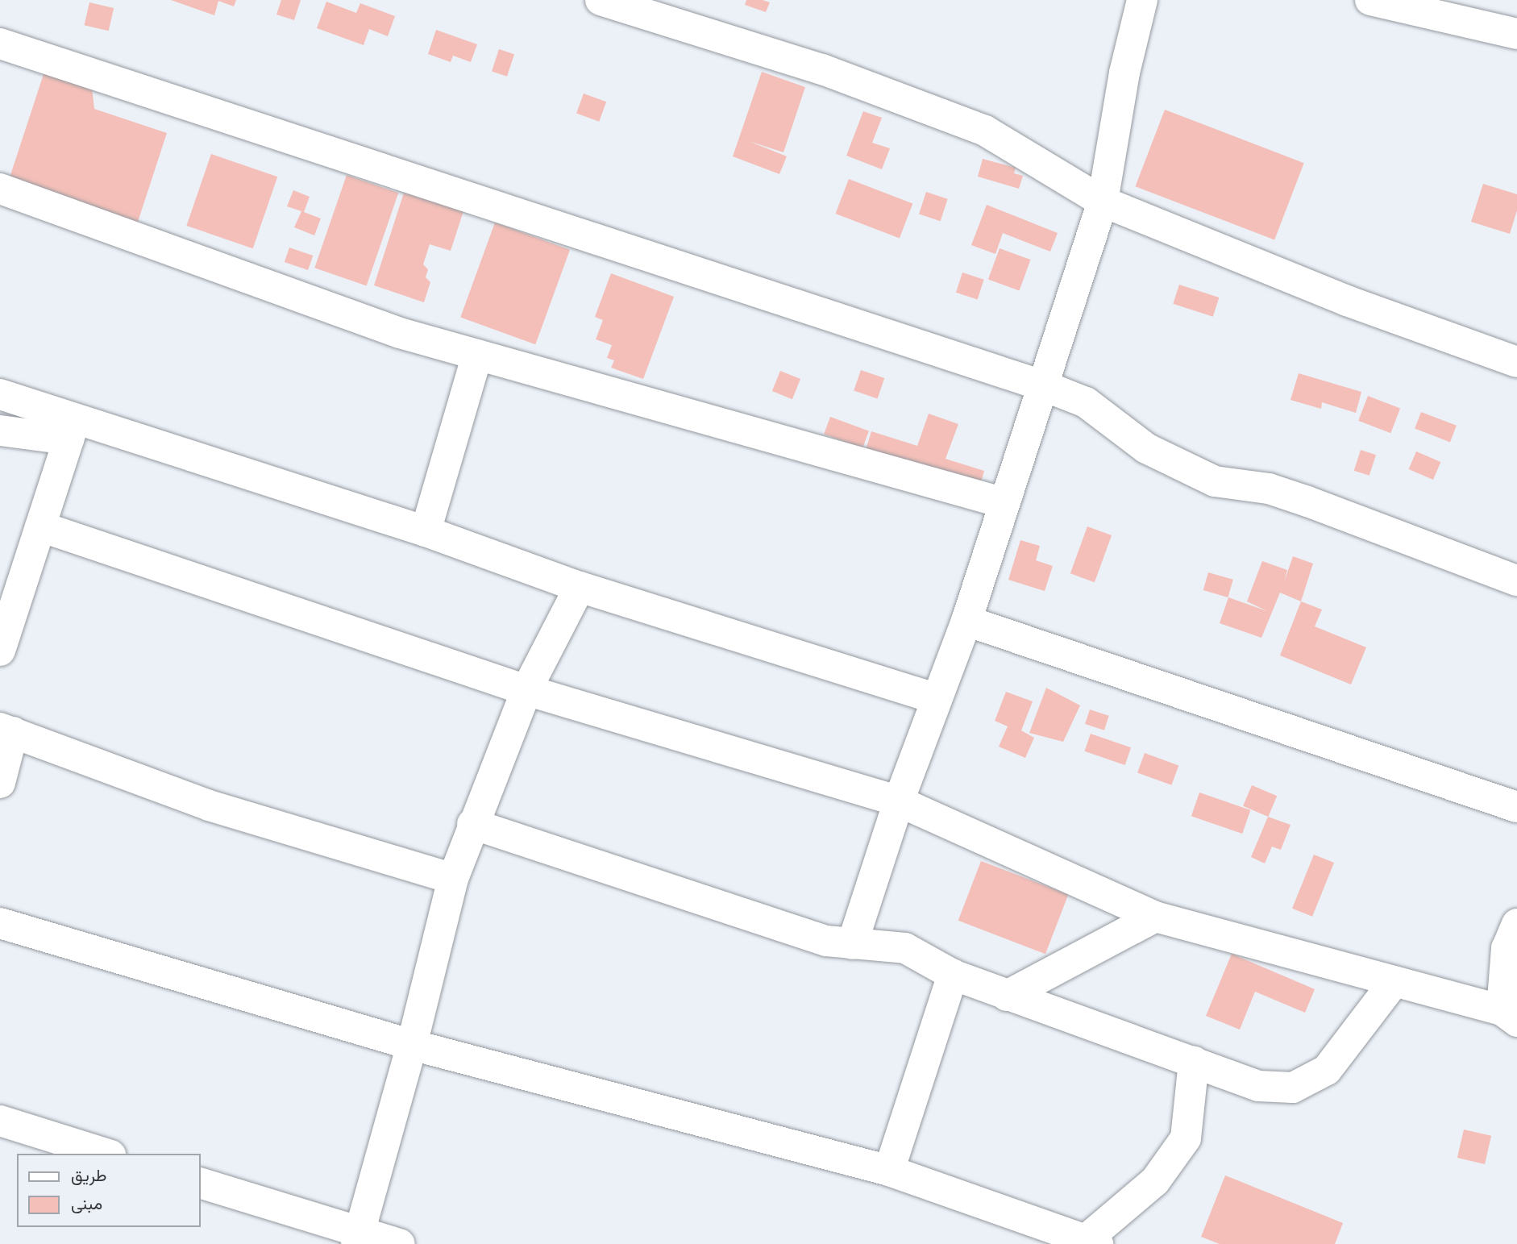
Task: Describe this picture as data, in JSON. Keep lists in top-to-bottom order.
{
  "legend": ["طريق", "مبنى"]
}
